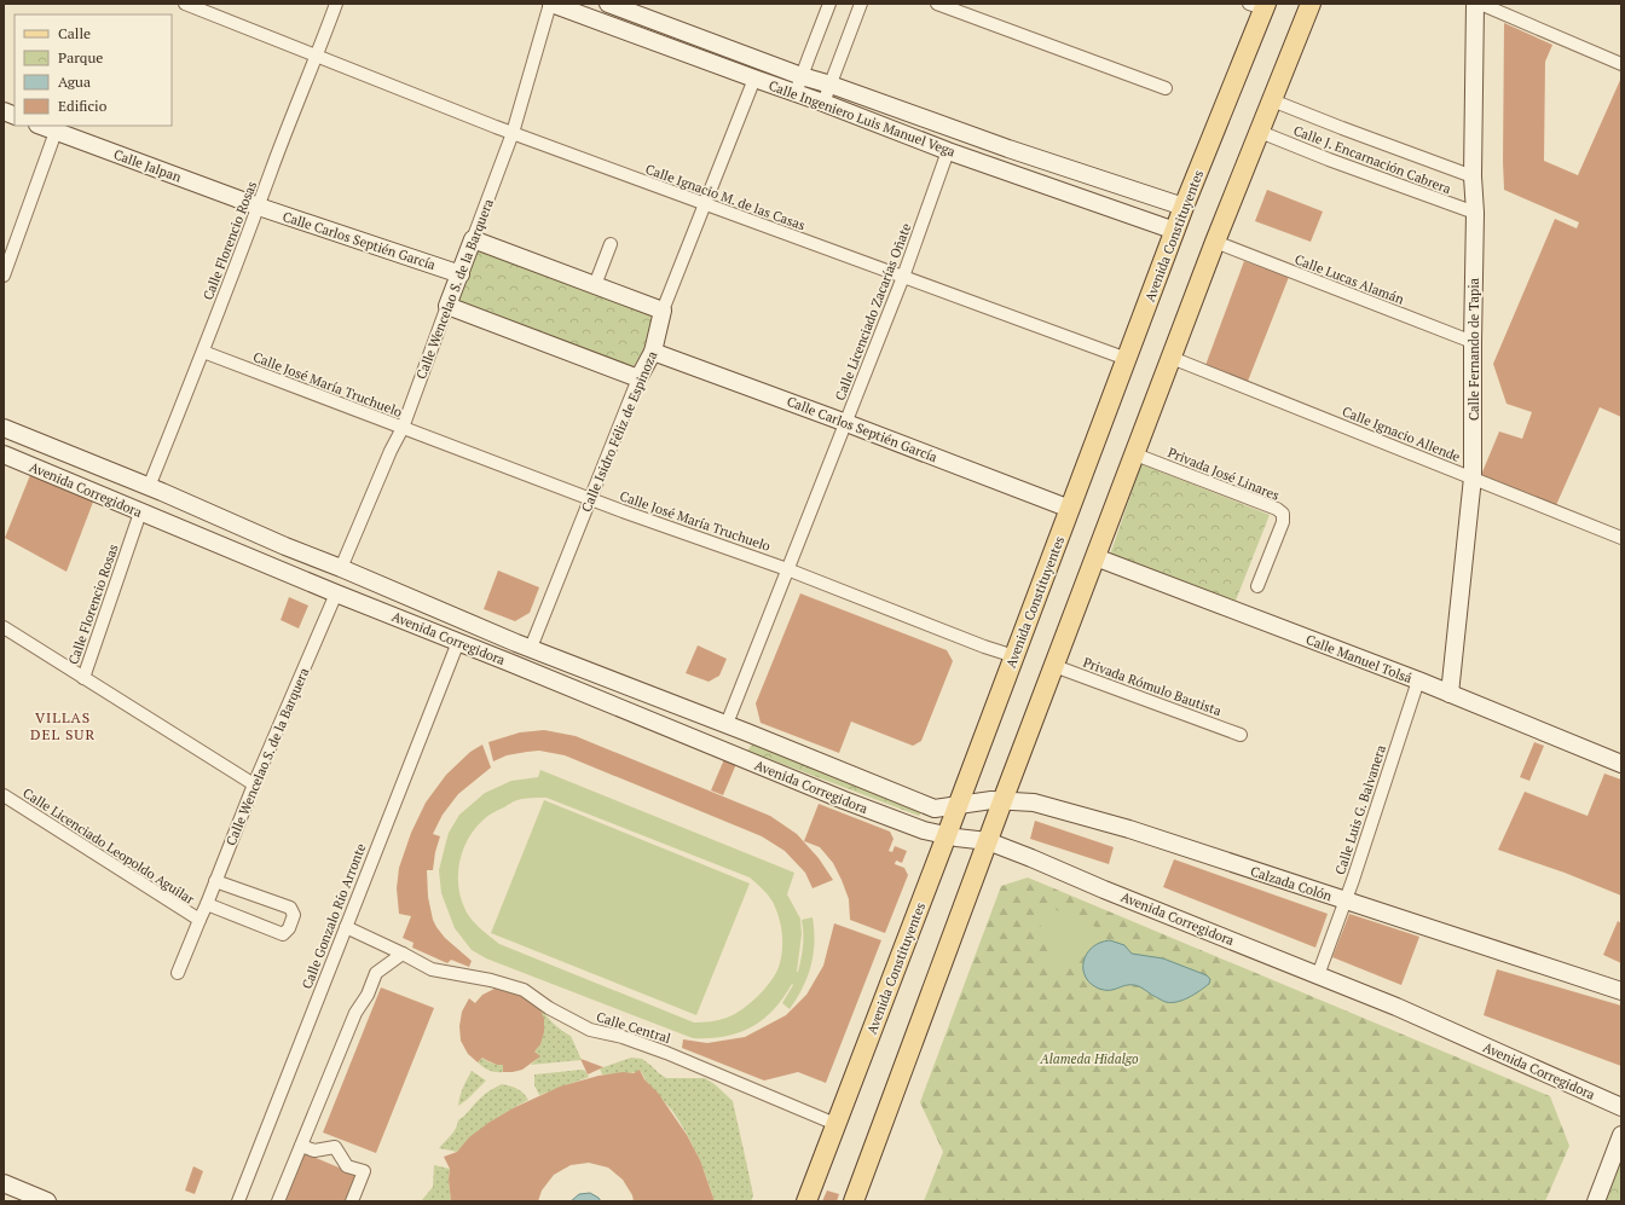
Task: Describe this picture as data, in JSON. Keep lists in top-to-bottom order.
{
  "streets": {
    "main road": [
      "Calle Ingeniero Luis Manuel Vega",
      "Calle Jalpan",
      "Avenida Constituyentes",
      "Calle Carlos Septién García",
      "Calle Wencelao S. de la Barquera",
      "Calle Fernando de Tapia",
      "Calle Isidro Féliz de Espinoza",
      "Avenida Corregidora",
      "Calle Manuel Tolsá",
      "Calzada Colón"
    ],
    "street": [
      "Calle J. Encarnación Cabrera",
      "Calle Ignacio M. de las Casas",
      "Calle Florencio Rosas",
      "Calle Lucas Alamán",
      "Calle Licenciado Zacarías Oñate",
      "Calle José María Truchuelo",
      "Calle Ignacio Allende",
      "Privada José Linares",
      "Privada Rómulo Bautista",
      "Calle Luis G. Balvanera",
      "Calle Licenciado Leopoldo Aguilar",
      "Calle Gonzalo Río Arronte",
      "Calle Central"
    ]
  },
  "crossings": [
    ["Calle Ingeniero Luis Manuel Vega", "Avenida Constituyentes"],
    ["Calle Ingeniero Luis Manuel Vega", "Calle Wencelao S. de la Barquera"],
    ["Calle Ingeniero Luis Manuel Vega", "Calle Licenciado Zacarías Oñate"],
    ["Calle Ingeniero Luis Manuel Vega", "Calle Isidro Féliz de Espinoza"],
    ["Calle J. Encarnación Cabrera", "Calle Fernando de Tapia"],
    ["Calle Jalpan", "Calle Florencio Rosas"],
    ["Calle Jalpan", "Calle Carlos Septién García"],
    ["Calle Ignacio M. de las Casas", "Avenida Constituyentes"],
    ["Calle Ignacio M. de las Casas", "Calle Florencio Rosas"],
    ["Calle Ignacio M. de las Casas", "Calle Wencelao S. de la Barquera"],
    ["Calle Ignacio M. de las Casas", "Calle Licenciado Zacarías Oñate"],
    ["Calle Ignacio M. de las Casas", "Calle Isidro Féliz de Espinoza"],
    ["Avenida Constituyentes", "Calle Carlos Septién García"],
    ["Avenida Constituyentes", "Calle José María Truchuelo"],
    ["Avenida Constituyentes", "Avenida Corregidora"],
    ["Avenida Constituyentes", "Calzada Colón"],
    ["Avenida Constituyentes", "Calle Central"],
    ["Calle Florencio Rosas", "Calle Carlos Septién García"],
    ["Calle Florencio Rosas", "Calle José María Truchuelo"],
    ["Calle Florencio Rosas", "Avenida Corregidora"],
    ["Calle Carlos Septién García", "Calle Wencelao S. de la Barquera"],
    ["Calle Carlos Septién García", "Calle Licenciado Zacarías Oñate"],
    ["Calle Carlos Septién García", "Calle Isidro Féliz de Espinoza"],
    ["Calle Lucas Alamán", "Calle Fernando de Tapia"],
    ["Calle Wencelao S. de la Barquera", "Calle José María Truchuelo"],
    ["Calle Wencelao S. de la Barquera", "Avenida Corregidora"],
    ["Calle Wencelao S. de la Barquera", "Calle Licenciado Leopoldo Aguilar"],
    ["Calle Licenciado Zacarías Oñate", "Calle José María Truchuelo"],
    ["Calle Licenciado Zacarías Oñate", "Avenida Corregidora"],
    ["Calle Fernando de Tapia", "Calle Ignacio Allende"],
    ["Calle Fernando de Tapia", "Calle Manuel Tolsá"],
    ["Calle José María Truchuelo", "Calle Isidro Féliz de Espinoza"],
    ["Calle Isidro Féliz de Espinoza", "Avenida Corregidora"],
    ["Avenida Corregidora", "Calle Luis G. Balvanera"],
    ["Avenida Corregidora", "Calzada Colón"],
    ["Avenida Corregidora", "Calle Gonzalo Río Arronte"],
    ["Calle Manuel Tolsá", "Calle Luis G. Balvanera"],
    ["Calle Luis G. Balvanera", "Calzada Colón"],
    ["Calle Gonzalo Río Arronte", "Calle Central"]
  ],
  "districts": ["VILLAS DEL SUR"],
  "parks": ["Alameda Hidalgo"],
  "legend": [
    "Calle",
    "Parque",
    "Agua",
    "Edificio"
  ]
}
